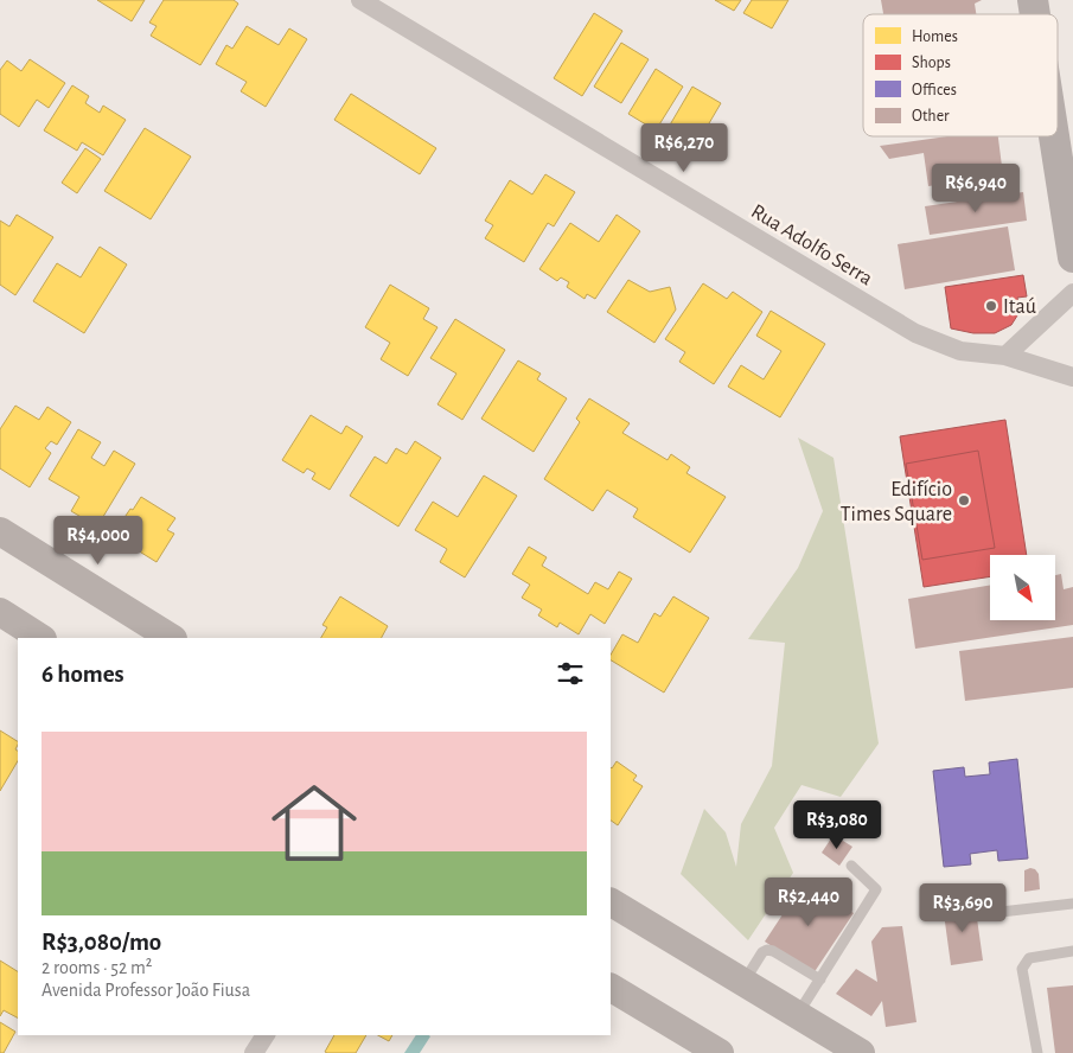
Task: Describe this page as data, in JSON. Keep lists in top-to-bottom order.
{
  "streets": {
    "street": ["Rua Adolfo Serra"]
  },
  "places": ["Itaú", "Edifício Times Square"],
  "legend": [
    "Homes",
    "Shops",
    "Offices",
    "Other"
  ],
  "north": "bottom right",
  "page": {
    "price": [
      "R$6,270",
      "R$6,940",
      "R$4,000",
      "R$3,080",
      "R$2,440",
      "R$3,690"
    ],
    "heading": "6 homes",
    "list": [
      {
        "name": "R$3,080/mo",
        "note": "2 rooms · 52 m² · Avenida Professor João Fiusa"
      }
    ]
  }
}
